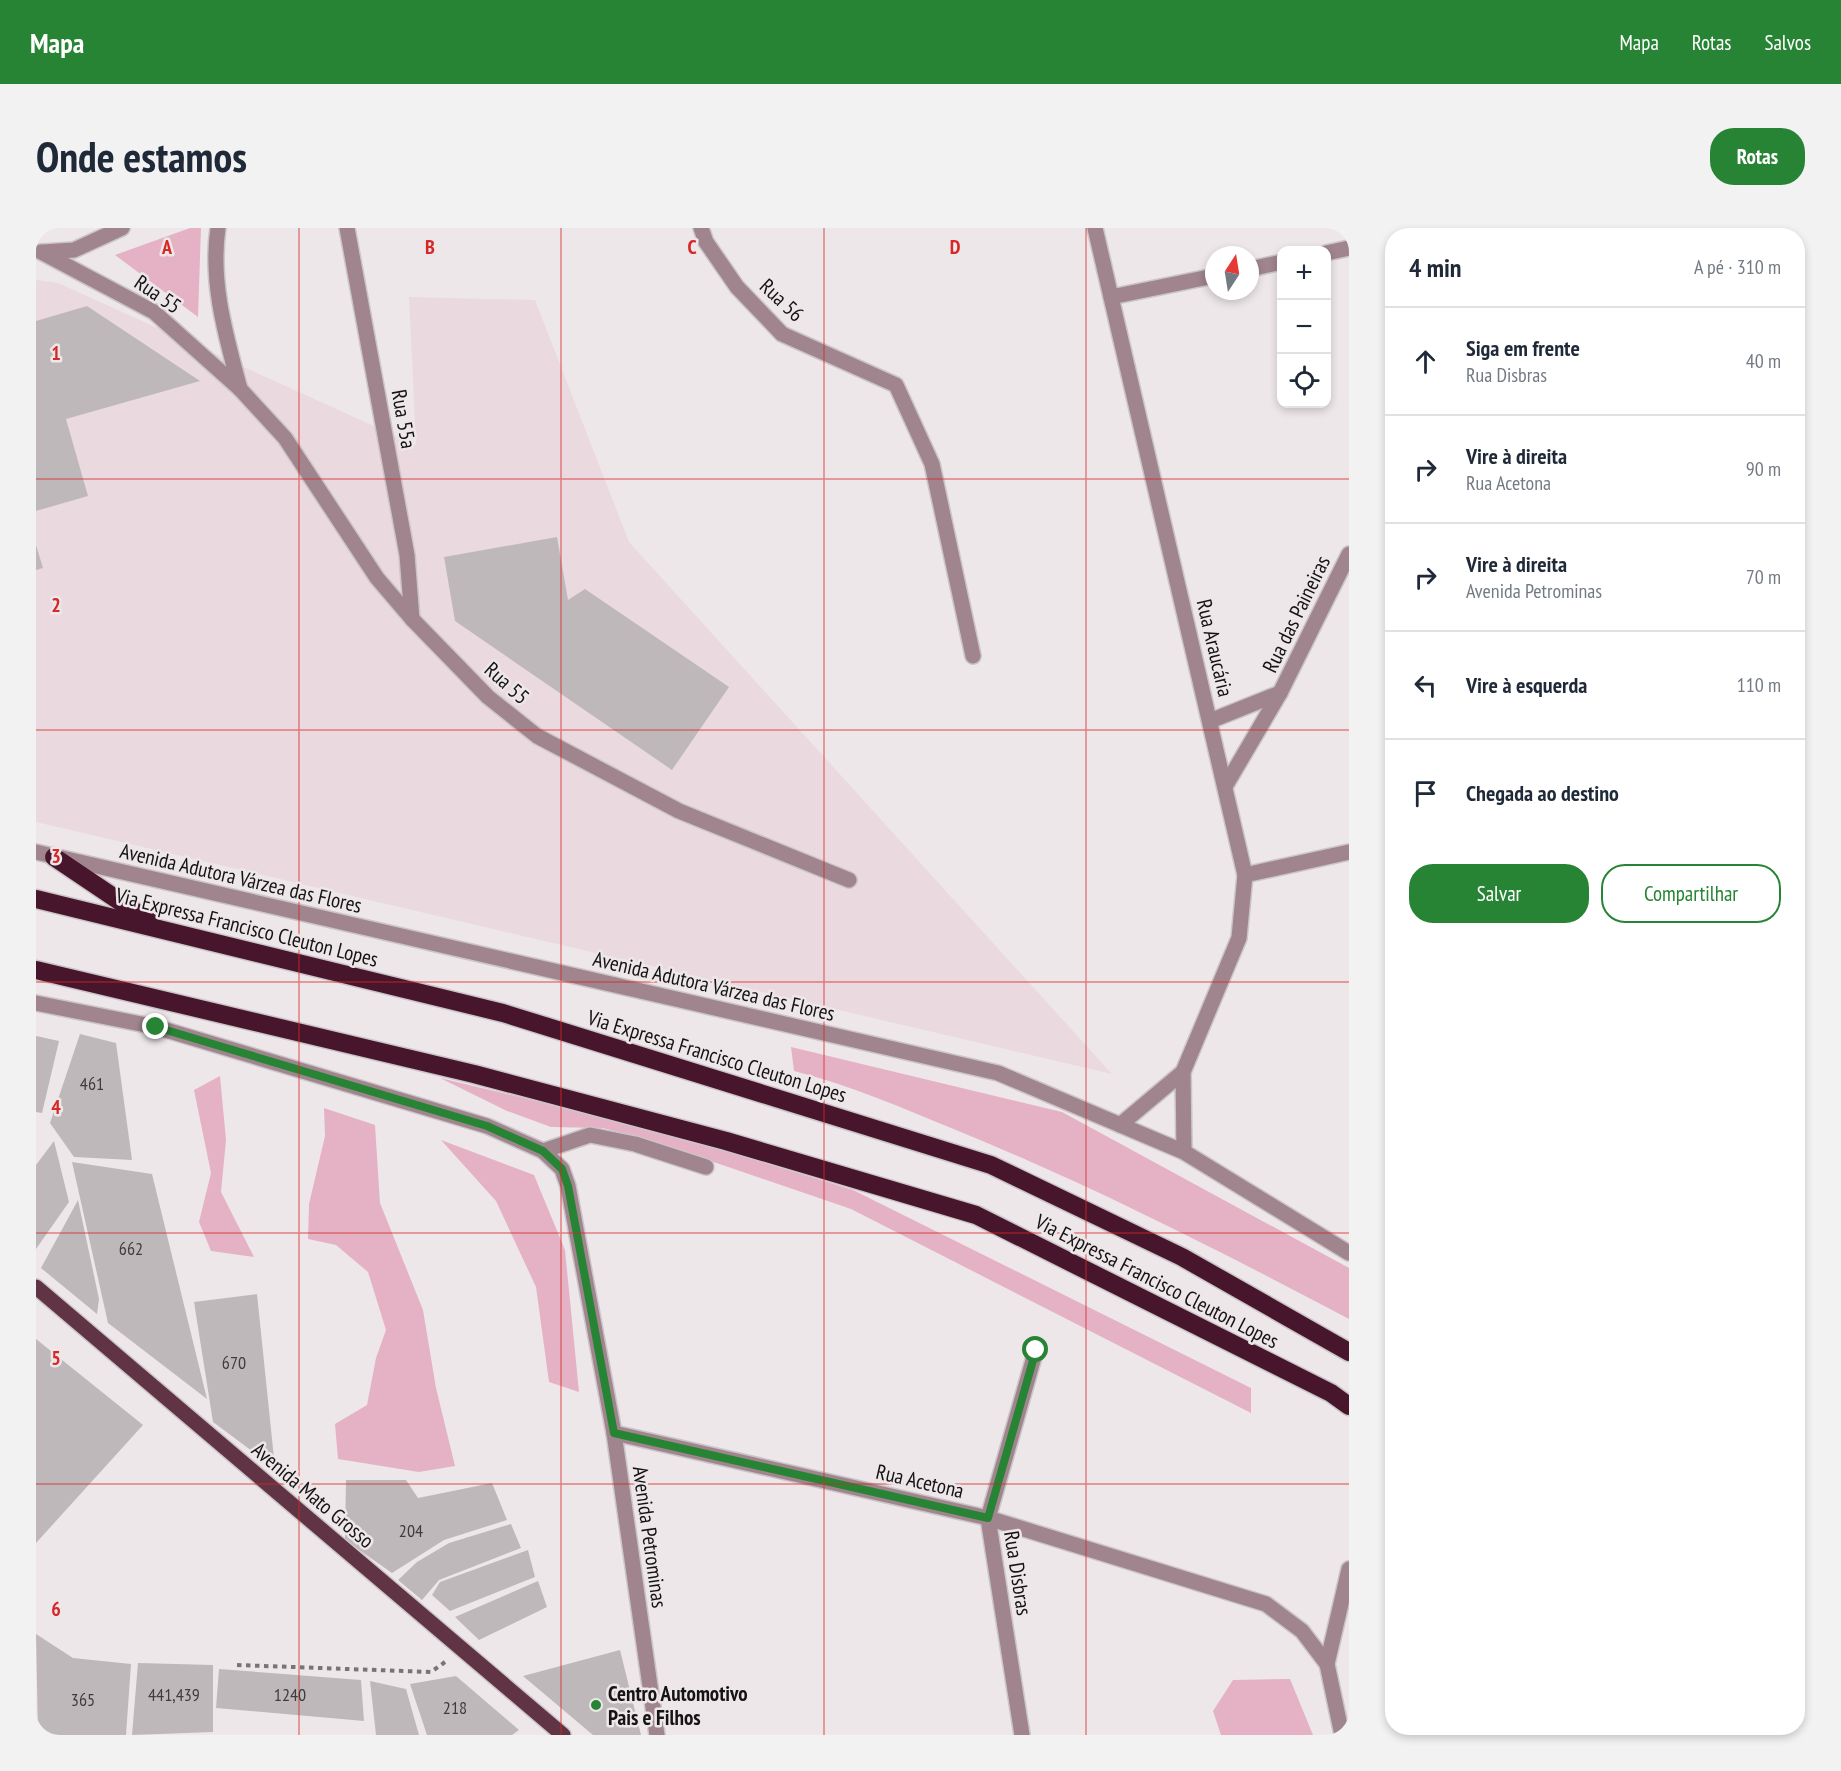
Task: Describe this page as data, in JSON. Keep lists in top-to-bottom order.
{
  "streets": {
    "highway": ["Via Expressa Francisco Cleuton Lopes"],
    "main road": ["Avenida Mato Grosso"],
    "street": [
      "Rua 55",
      "Rua 56",
      "Rua 55a",
      "Rua das Paineiras",
      "Rua Araucária",
      "Avenida Adutora Várzea das Flores",
      "Rua Acetona",
      "Avenida Petrominas",
      "Rua Disbras"
    ]
  },
  "crossings": [
    ["Rua 55", "Rua 55a"],
    ["Rua das Paineiras", "Rua Araucária"],
    ["Rua Araucária", "Avenida Adutora Várzea das Flores"],
    ["Rua Acetona", "Avenida Petrominas"],
    ["Rua Acetona", "Rua Disbras"]
  ],
  "places": ["Centro Automotivo Pais e Filhos"],
  "house_numbers": [
    "461",
    "662",
    "670",
    "204",
    "441,439",
    "1240",
    "365",
    "218"
  ],
  "north": "top",
  "page": {
    "header": "Mapa",
    "nav": ["Mapa", "Rotas", "Salvos"],
    "buttons": [
      "Rotas",
      ["Salvar", "Compartilhar"]
    ],
    "title": "Onde estamos",
    "heading": ["4 min", "A pé · 310 m"],
    "map_buttons": ["+", "−"],
    "list": [
      ["Siga em frente", "Rua Disbras", "40 m"],
      ["Vire à direita", "Rua Acetona", "90 m"],
      ["Vire à direita", "Avenida Petrominas", "70 m"],
      ["Vire à esquerda", "110 m"],
      "Chegada ao destino"
    ]
  },
  "grid": {
    "columns": [
      "A",
      "B",
      "C",
      "D"
    ],
    "rows": [
      "1",
      "2",
      "3",
      "4",
      "5",
      "6"
    ]
  }
}
